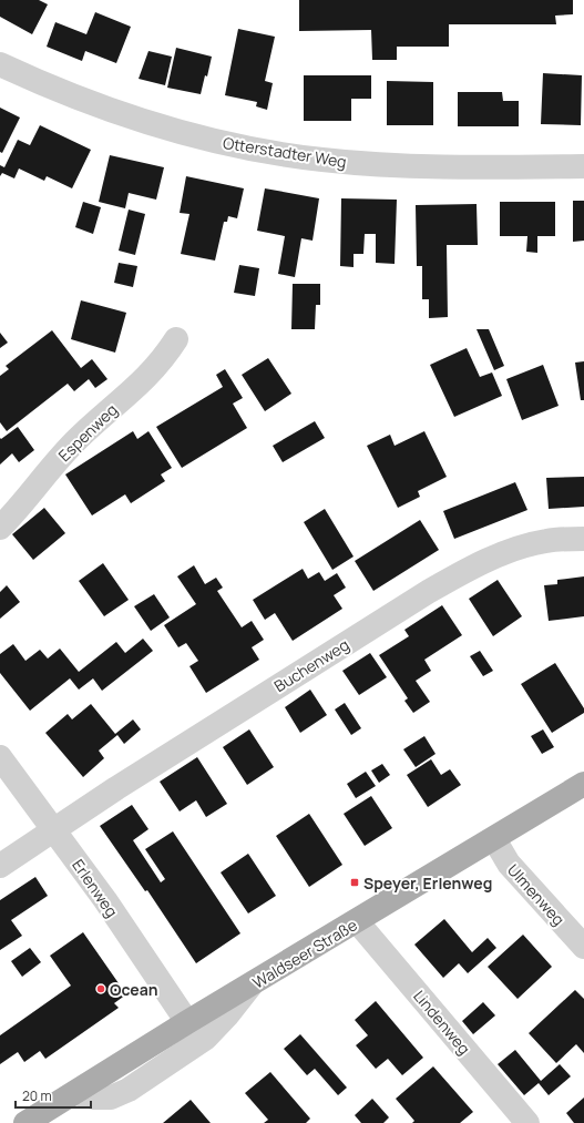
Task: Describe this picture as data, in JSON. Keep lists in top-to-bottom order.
{
  "streets": {
    "main road": ["Waldseer Straße"],
    "street": [
      "Otterstadter Weg",
      "Espenweg",
      "Buchenweg",
      "Erlenweg",
      "Ulmenweg",
      "Lindenweg"
    ]
  },
  "crossings": [
    ["Buchenweg", "Erlenweg"],
    ["Erlenweg", "Waldseer Straße"],
    ["Ulmenweg", "Waldseer Straße"],
    ["Waldseer Straße", "Lindenweg"]
  ],
  "places": {
    "transit": ["Speyer, Erlenweg"],
    "other": ["Ocean"]
  },
  "scale_bar": "20 m"
}
